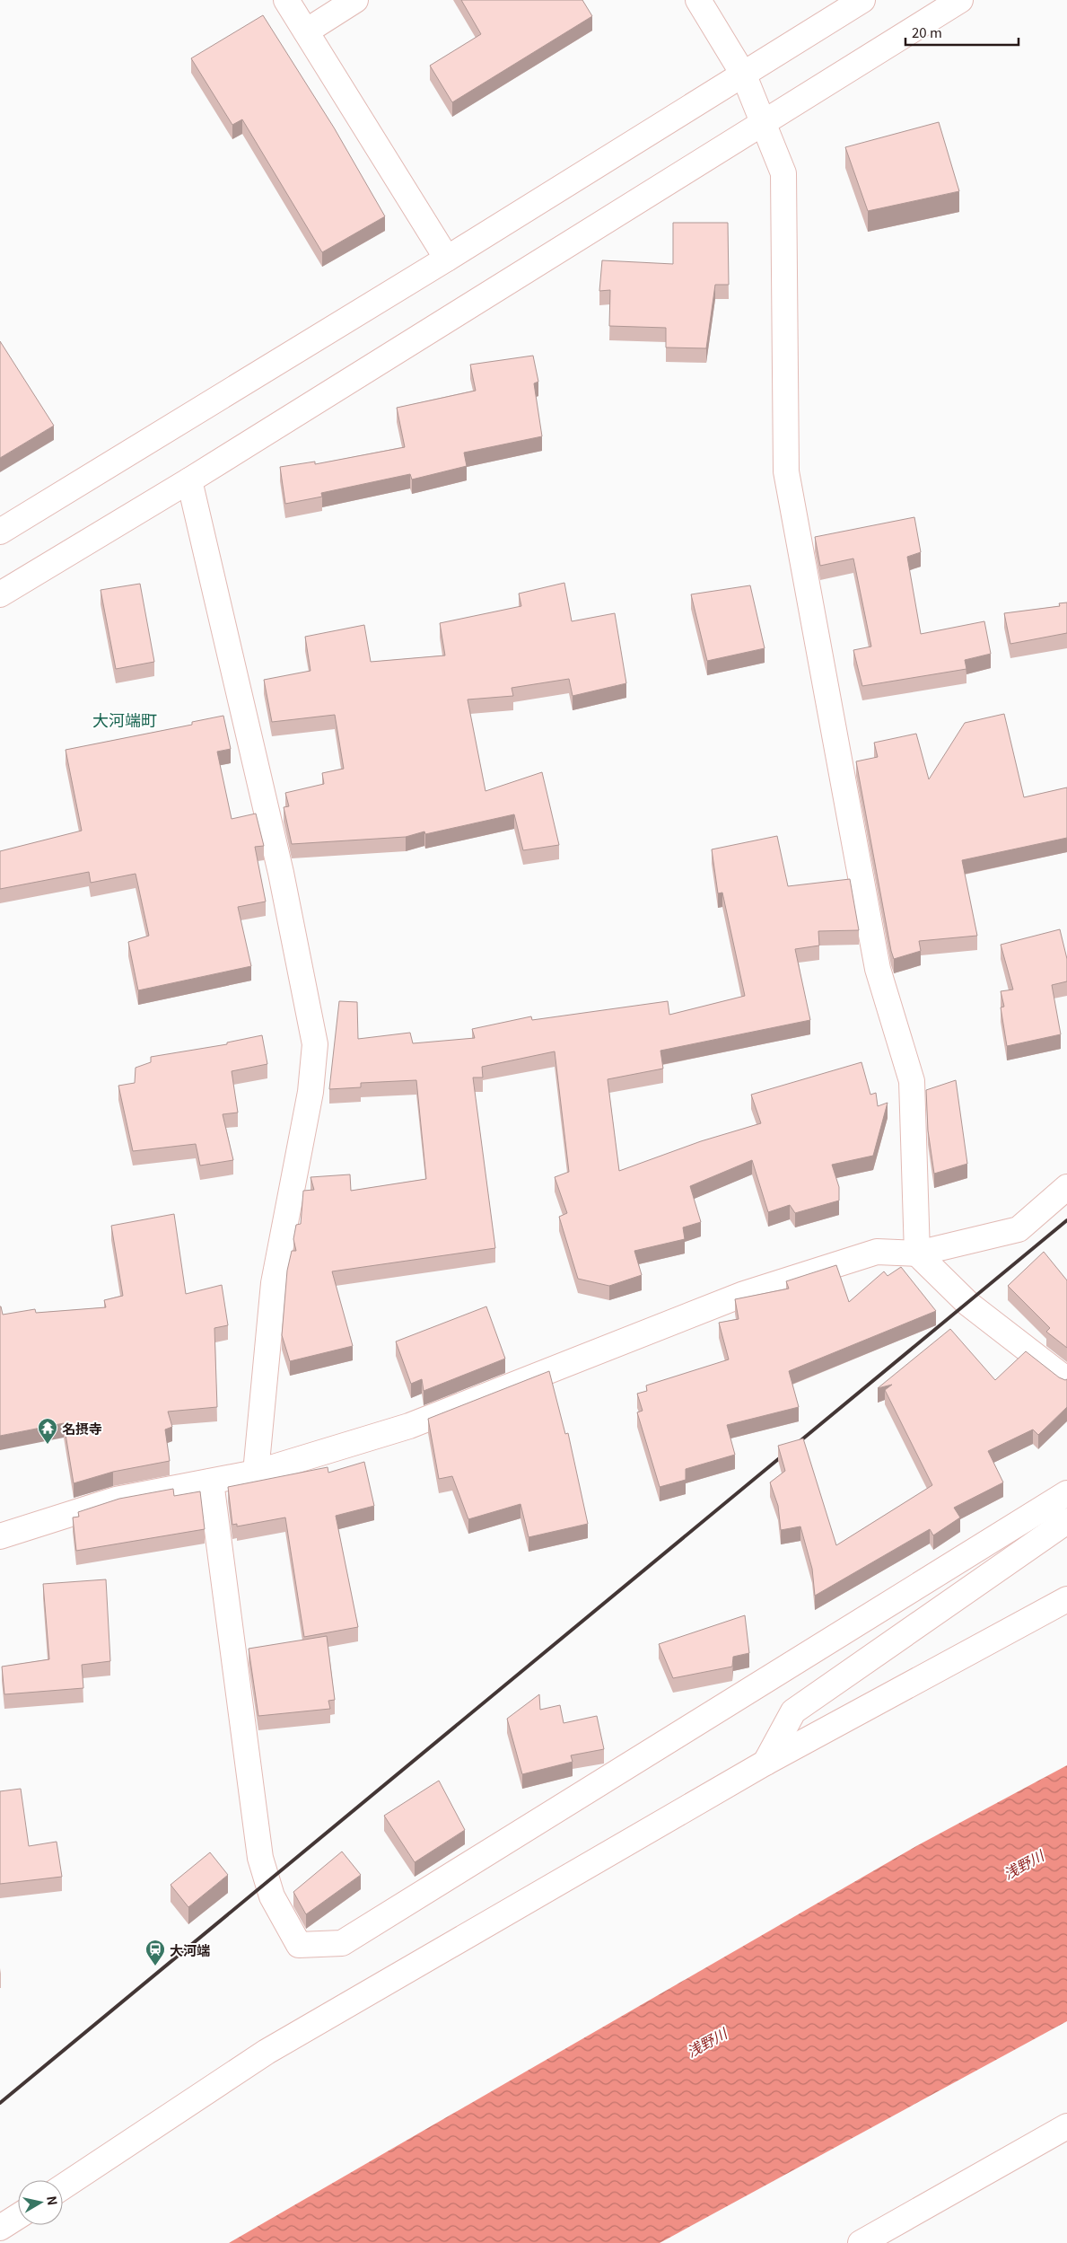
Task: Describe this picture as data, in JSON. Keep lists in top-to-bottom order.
{
  "districts": ["大河端町"],
  "water": ["浅野川"],
  "places": {
    "temple": ["名摂寺"],
    "station": ["大河端"]
  },
  "scale_bar": "20 m",
  "north": "right"
}
